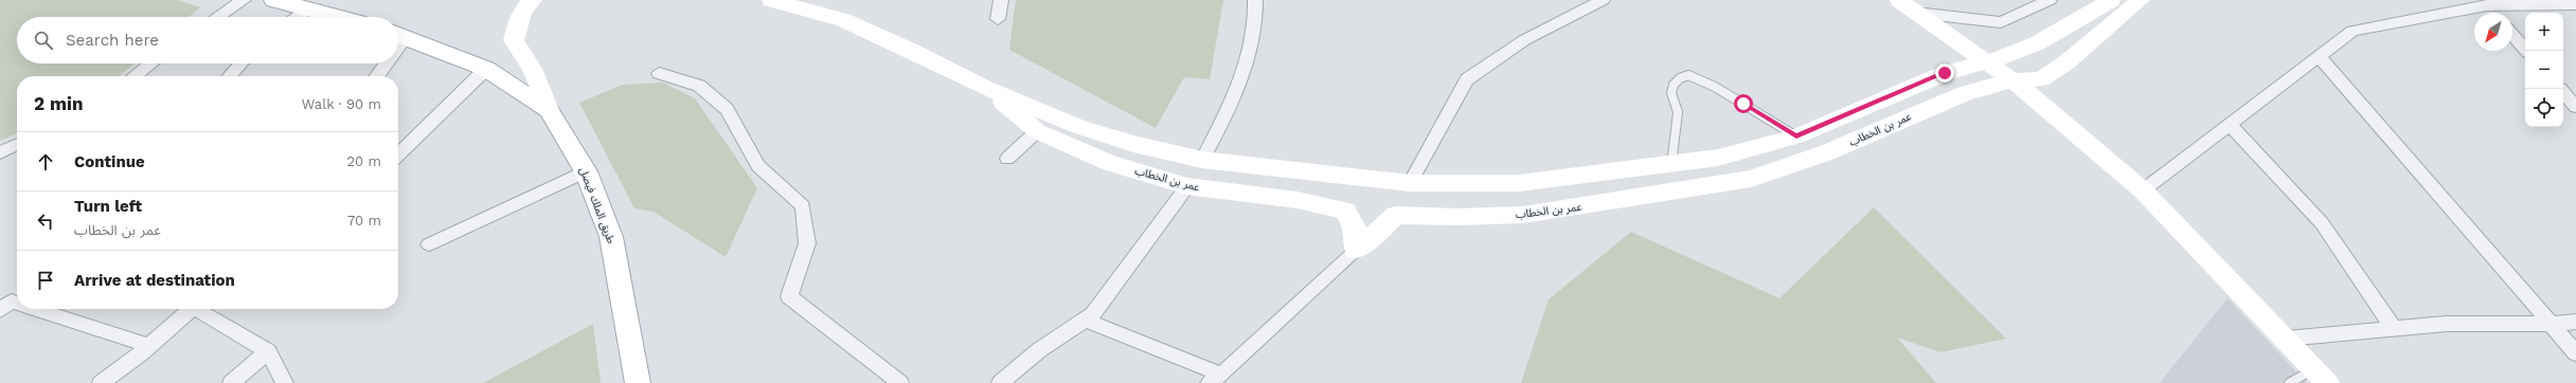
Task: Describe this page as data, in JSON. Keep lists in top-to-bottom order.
{
  "streets": {
    "main road": ["طريق الملك فيصل"],
    "street": ["عمر بن الخطاب"]
  },
  "north": "bottom left",
  "page": {
    "map_buttons": ["+", "−"],
    "search": "Search here",
    "heading": ["2 min", "Walk · 90 m"],
    "list": [
      ["Continue", "20 m"],
      ["Turn left", "عمر بن الخطاب", "70 m"],
      "Arrive at destination"
    ]
  }
}
